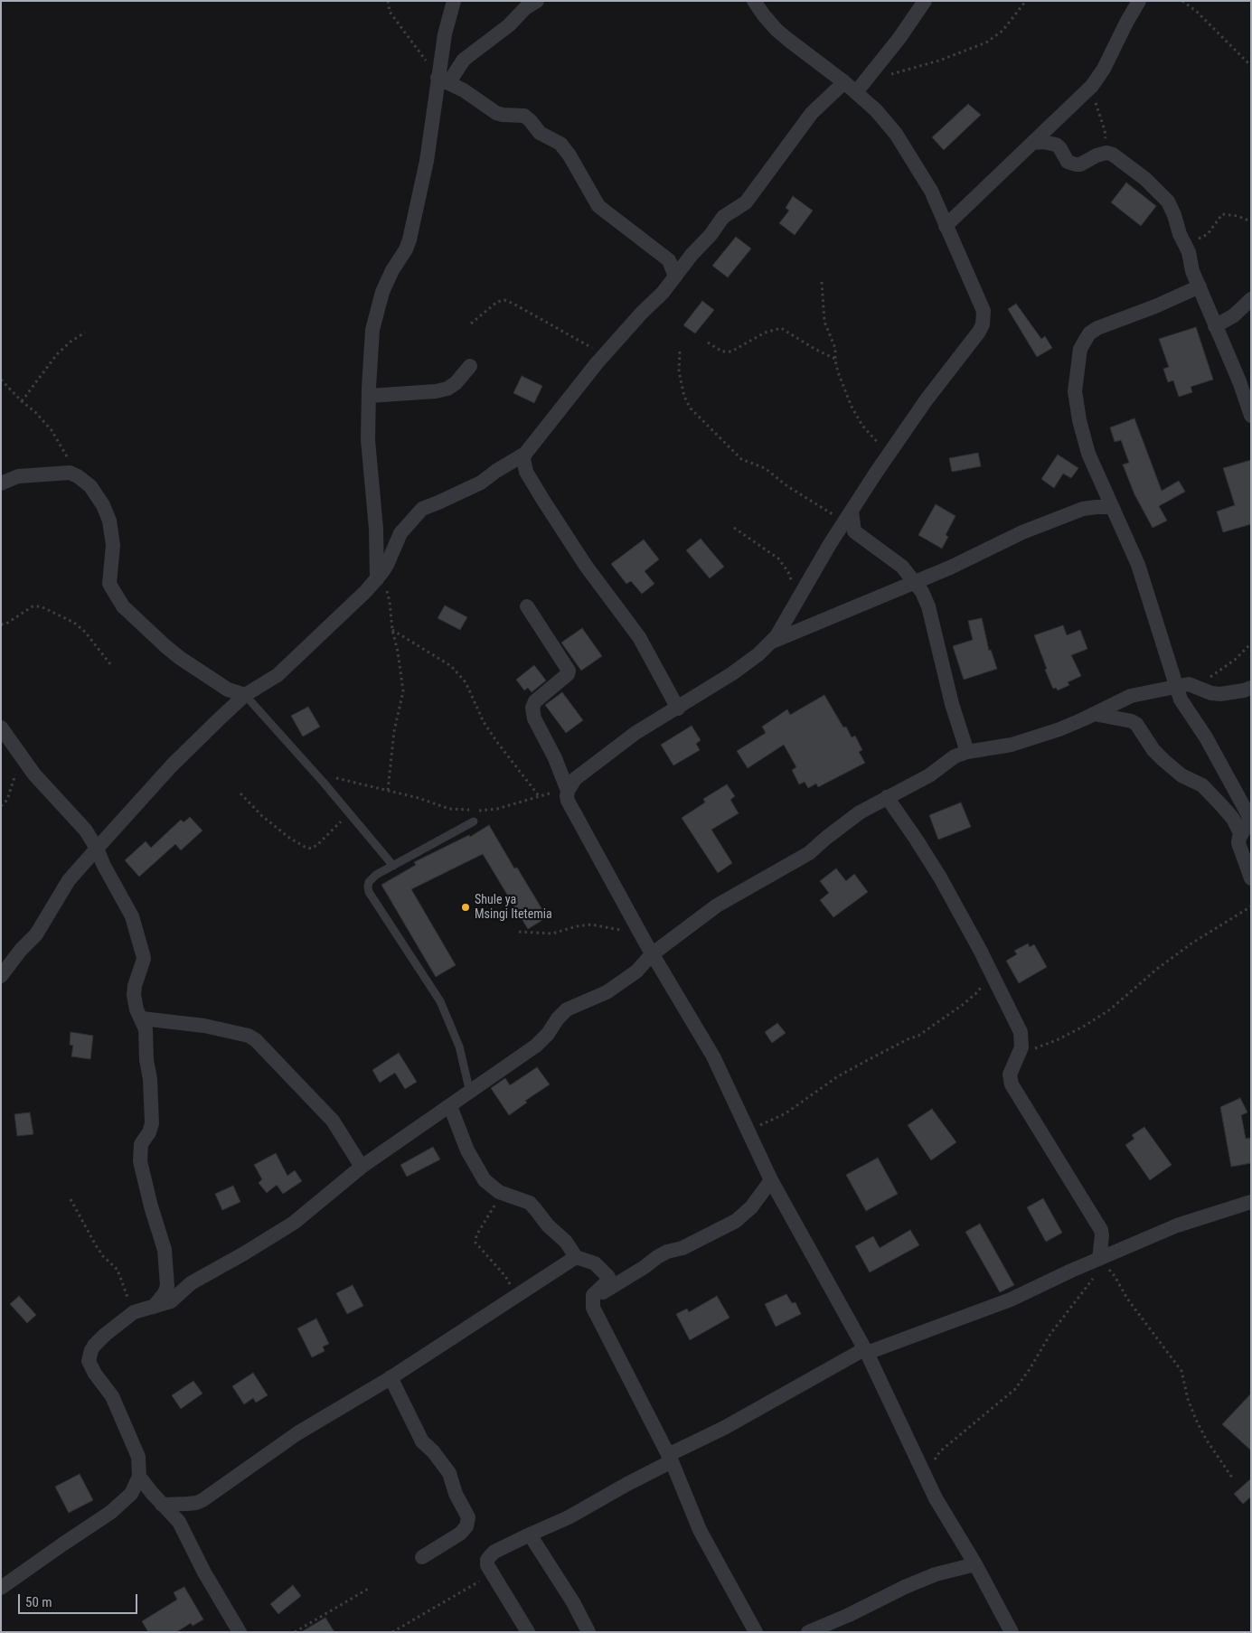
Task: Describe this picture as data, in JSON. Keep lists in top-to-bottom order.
{
  "places": ["Shule ya Msingi Itetemia"],
  "scale_bar": "50 m"
}
